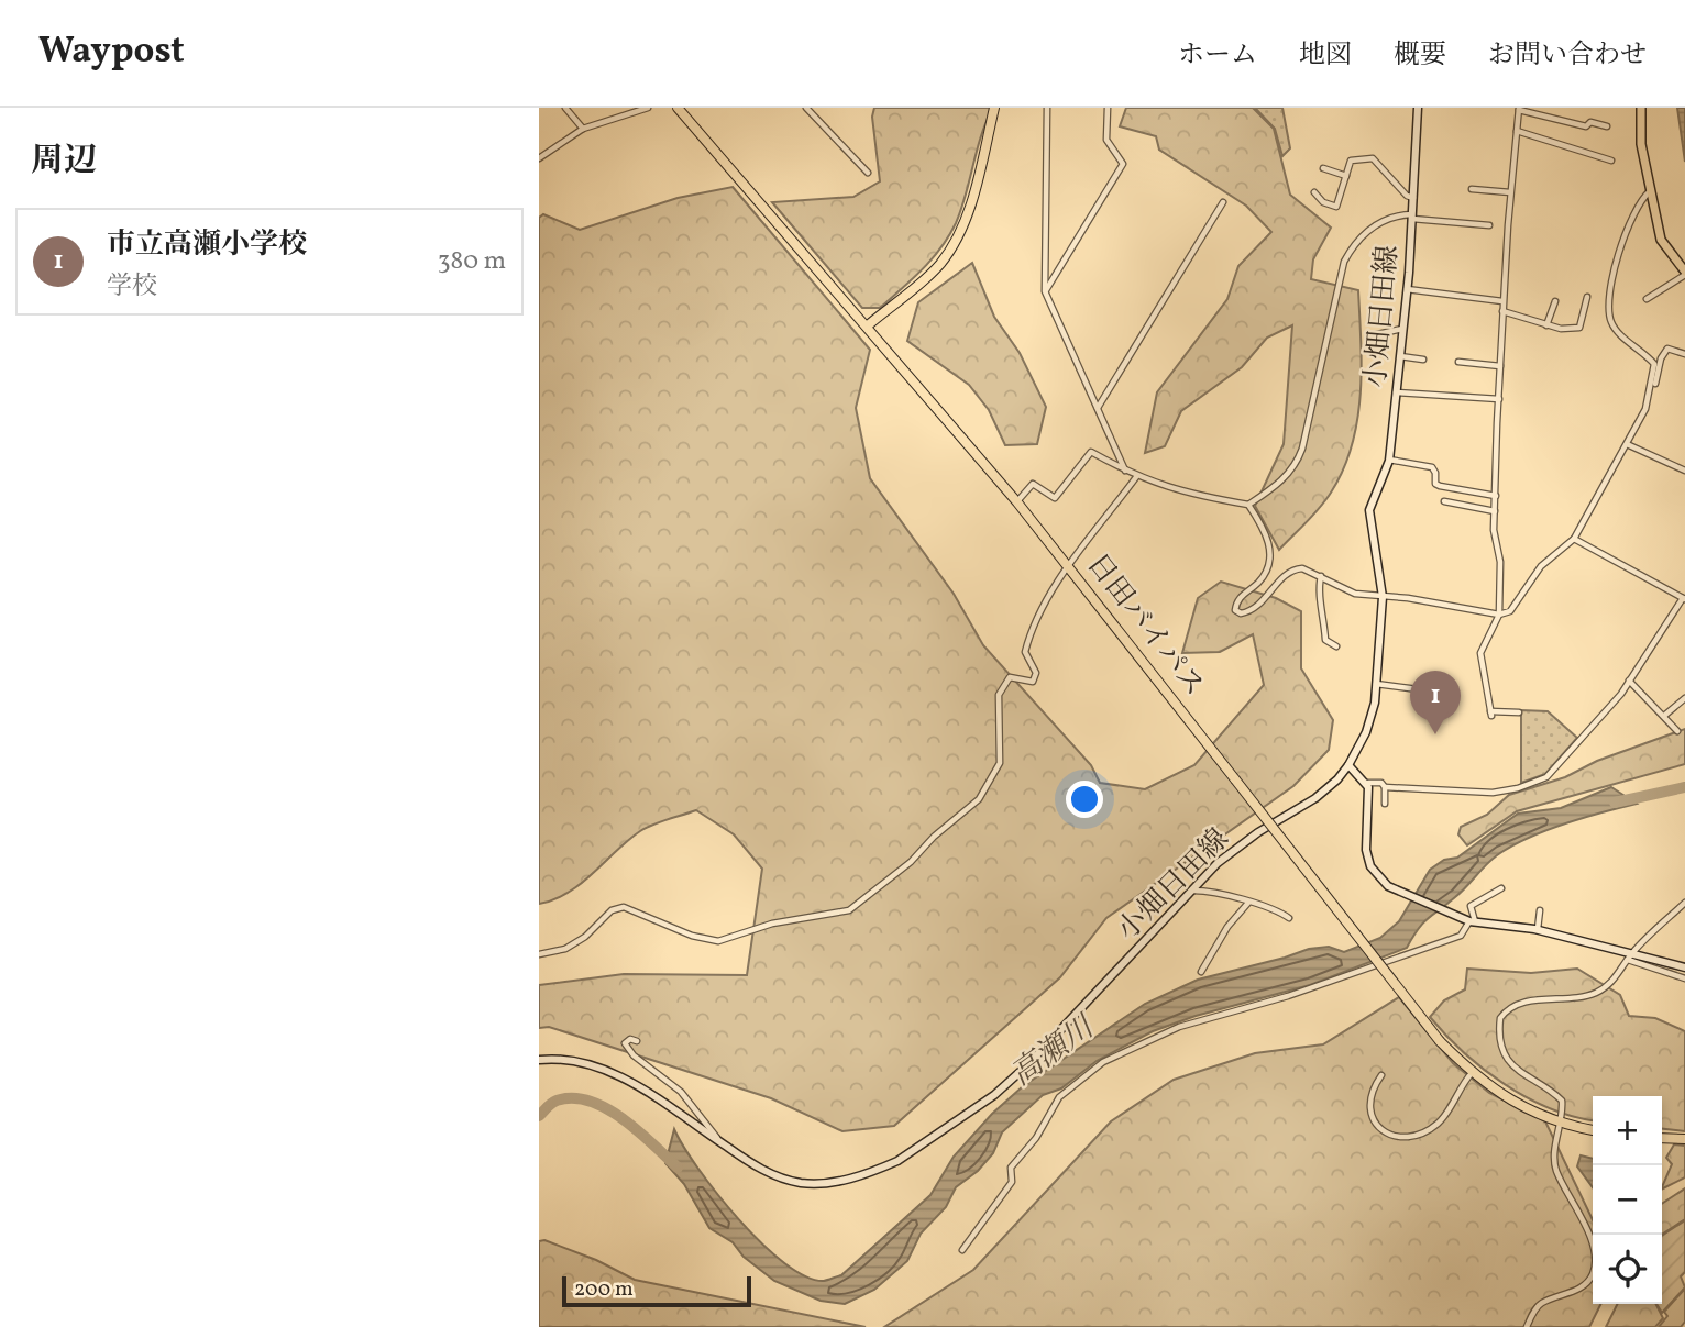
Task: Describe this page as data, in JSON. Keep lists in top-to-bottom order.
{
  "streets": {
    "highway": ["日田バイパス"],
    "main road": ["小畑日田線"]
  },
  "water": ["高瀬川"],
  "scale_bar": "200 m",
  "page": {
    "header": "Waypost",
    "nav": [
      "ホーム",
      "地図",
      "概要",
      "お問い合わせ"
    ],
    "heading": "周辺",
    "list": [
      {
        "mark": "1",
        "name": "市立高瀬小学校",
        "note": "学校",
        "value": "380 m"
      }
    ],
    "pins": "1",
    "map_buttons": ["+", "−"],
    "scale": "200 m"
  }
}
